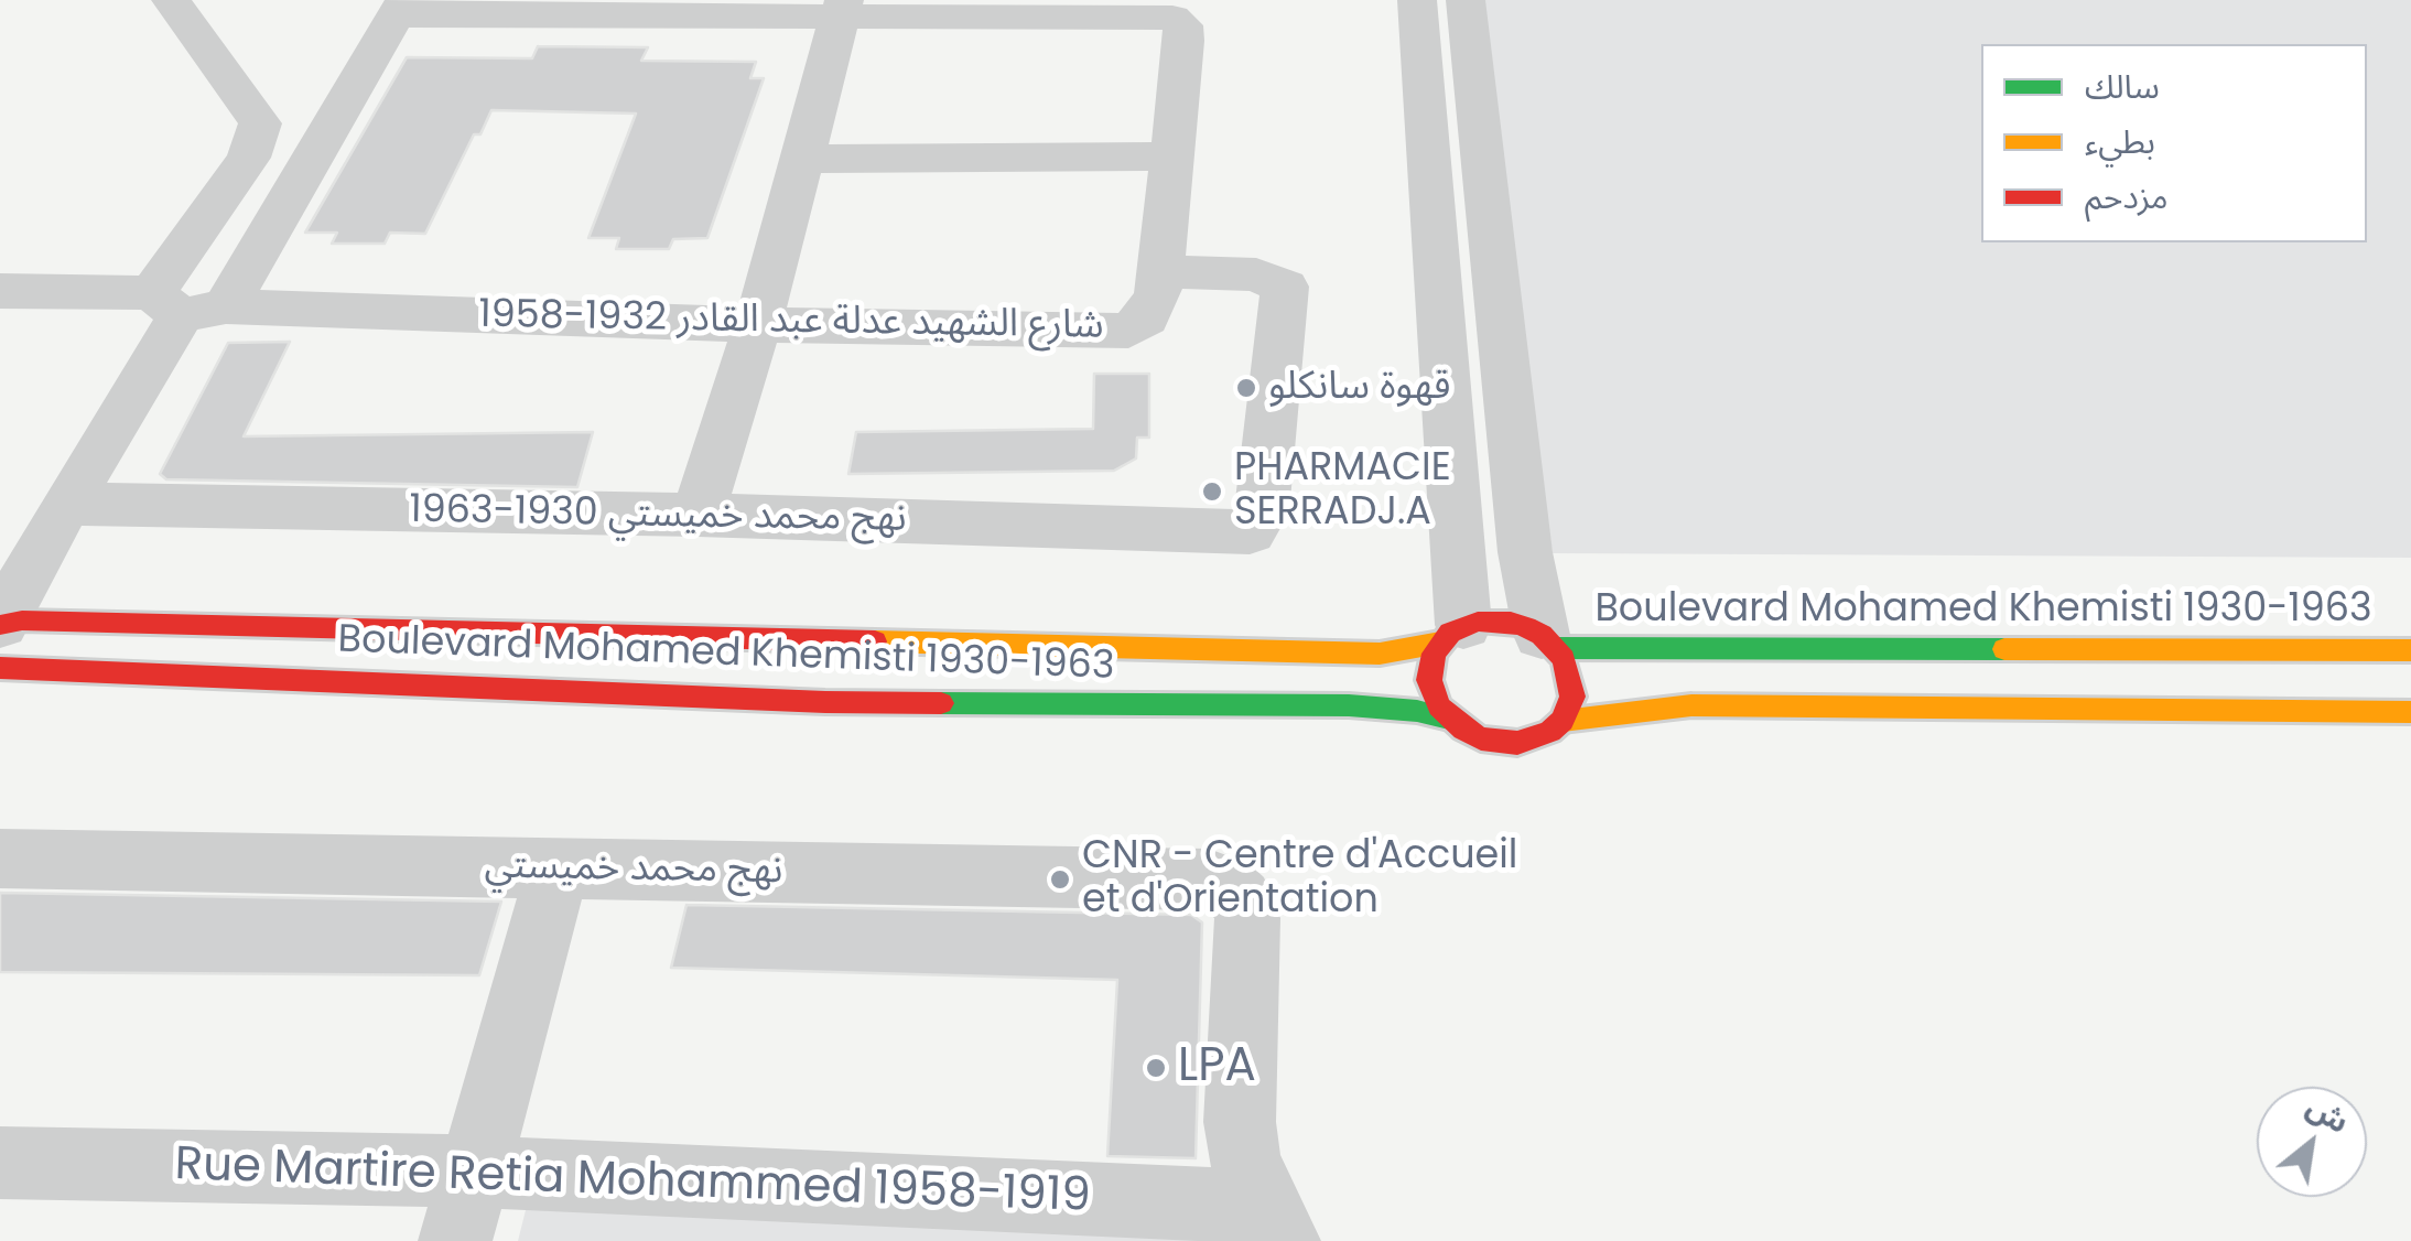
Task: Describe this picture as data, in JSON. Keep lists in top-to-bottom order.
{
  "streets": {
    "main road": ["Boulevard Mohamed Khemisti 1930-1963"],
    "street": [
      "شارع الشهيد عدلة عبد القادر 1932-1958",
      "نهج محمد خميستي 1930-1963",
      "نهج محمد خميستي",
      "Rue Martire Retia Mohammed 1958-1919"
    ]
  },
  "crossings": [
    ["شارع الشهيد عدلة عبد القادر 1932-1958", "نهج محمد خميستي 1930-1963"],
    ["نهج محمد خميستي", "Rue Martire Retia Mohammed 1958-1919"]
  ],
  "places": [
    "قهوة سانكلو",
    "PHARMACIE SERRADJ.A",
    "CNR - Centre d'Accueil et d'Orientation",
    "LPA"
  ],
  "legend": ["سالك", "بطيء", "مزدحم"],
  "north": "top right"
}
